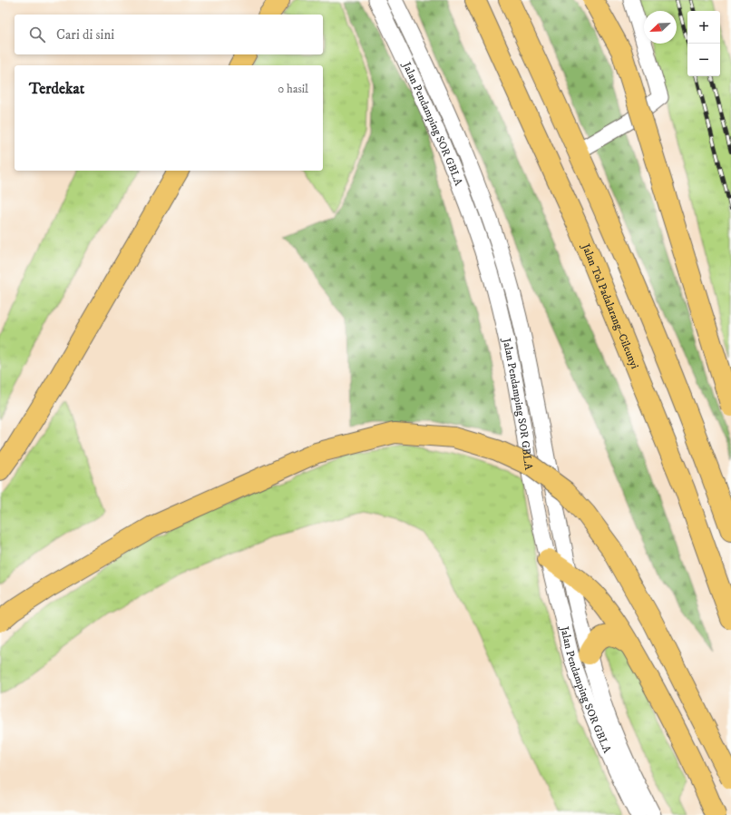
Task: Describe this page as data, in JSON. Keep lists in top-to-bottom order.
{
  "streets": {
    "highway": ["Jalan Tol Padalarang–Cileunyi"],
    "street": ["Jalan Pendamping SOR GBLA"]
  },
  "north": "bottom left",
  "page": {
    "map_buttons": ["+", "−"],
    "search": "Cari di sini",
    "heading": ["Terdekat", "0 hasil"]
  }
}
